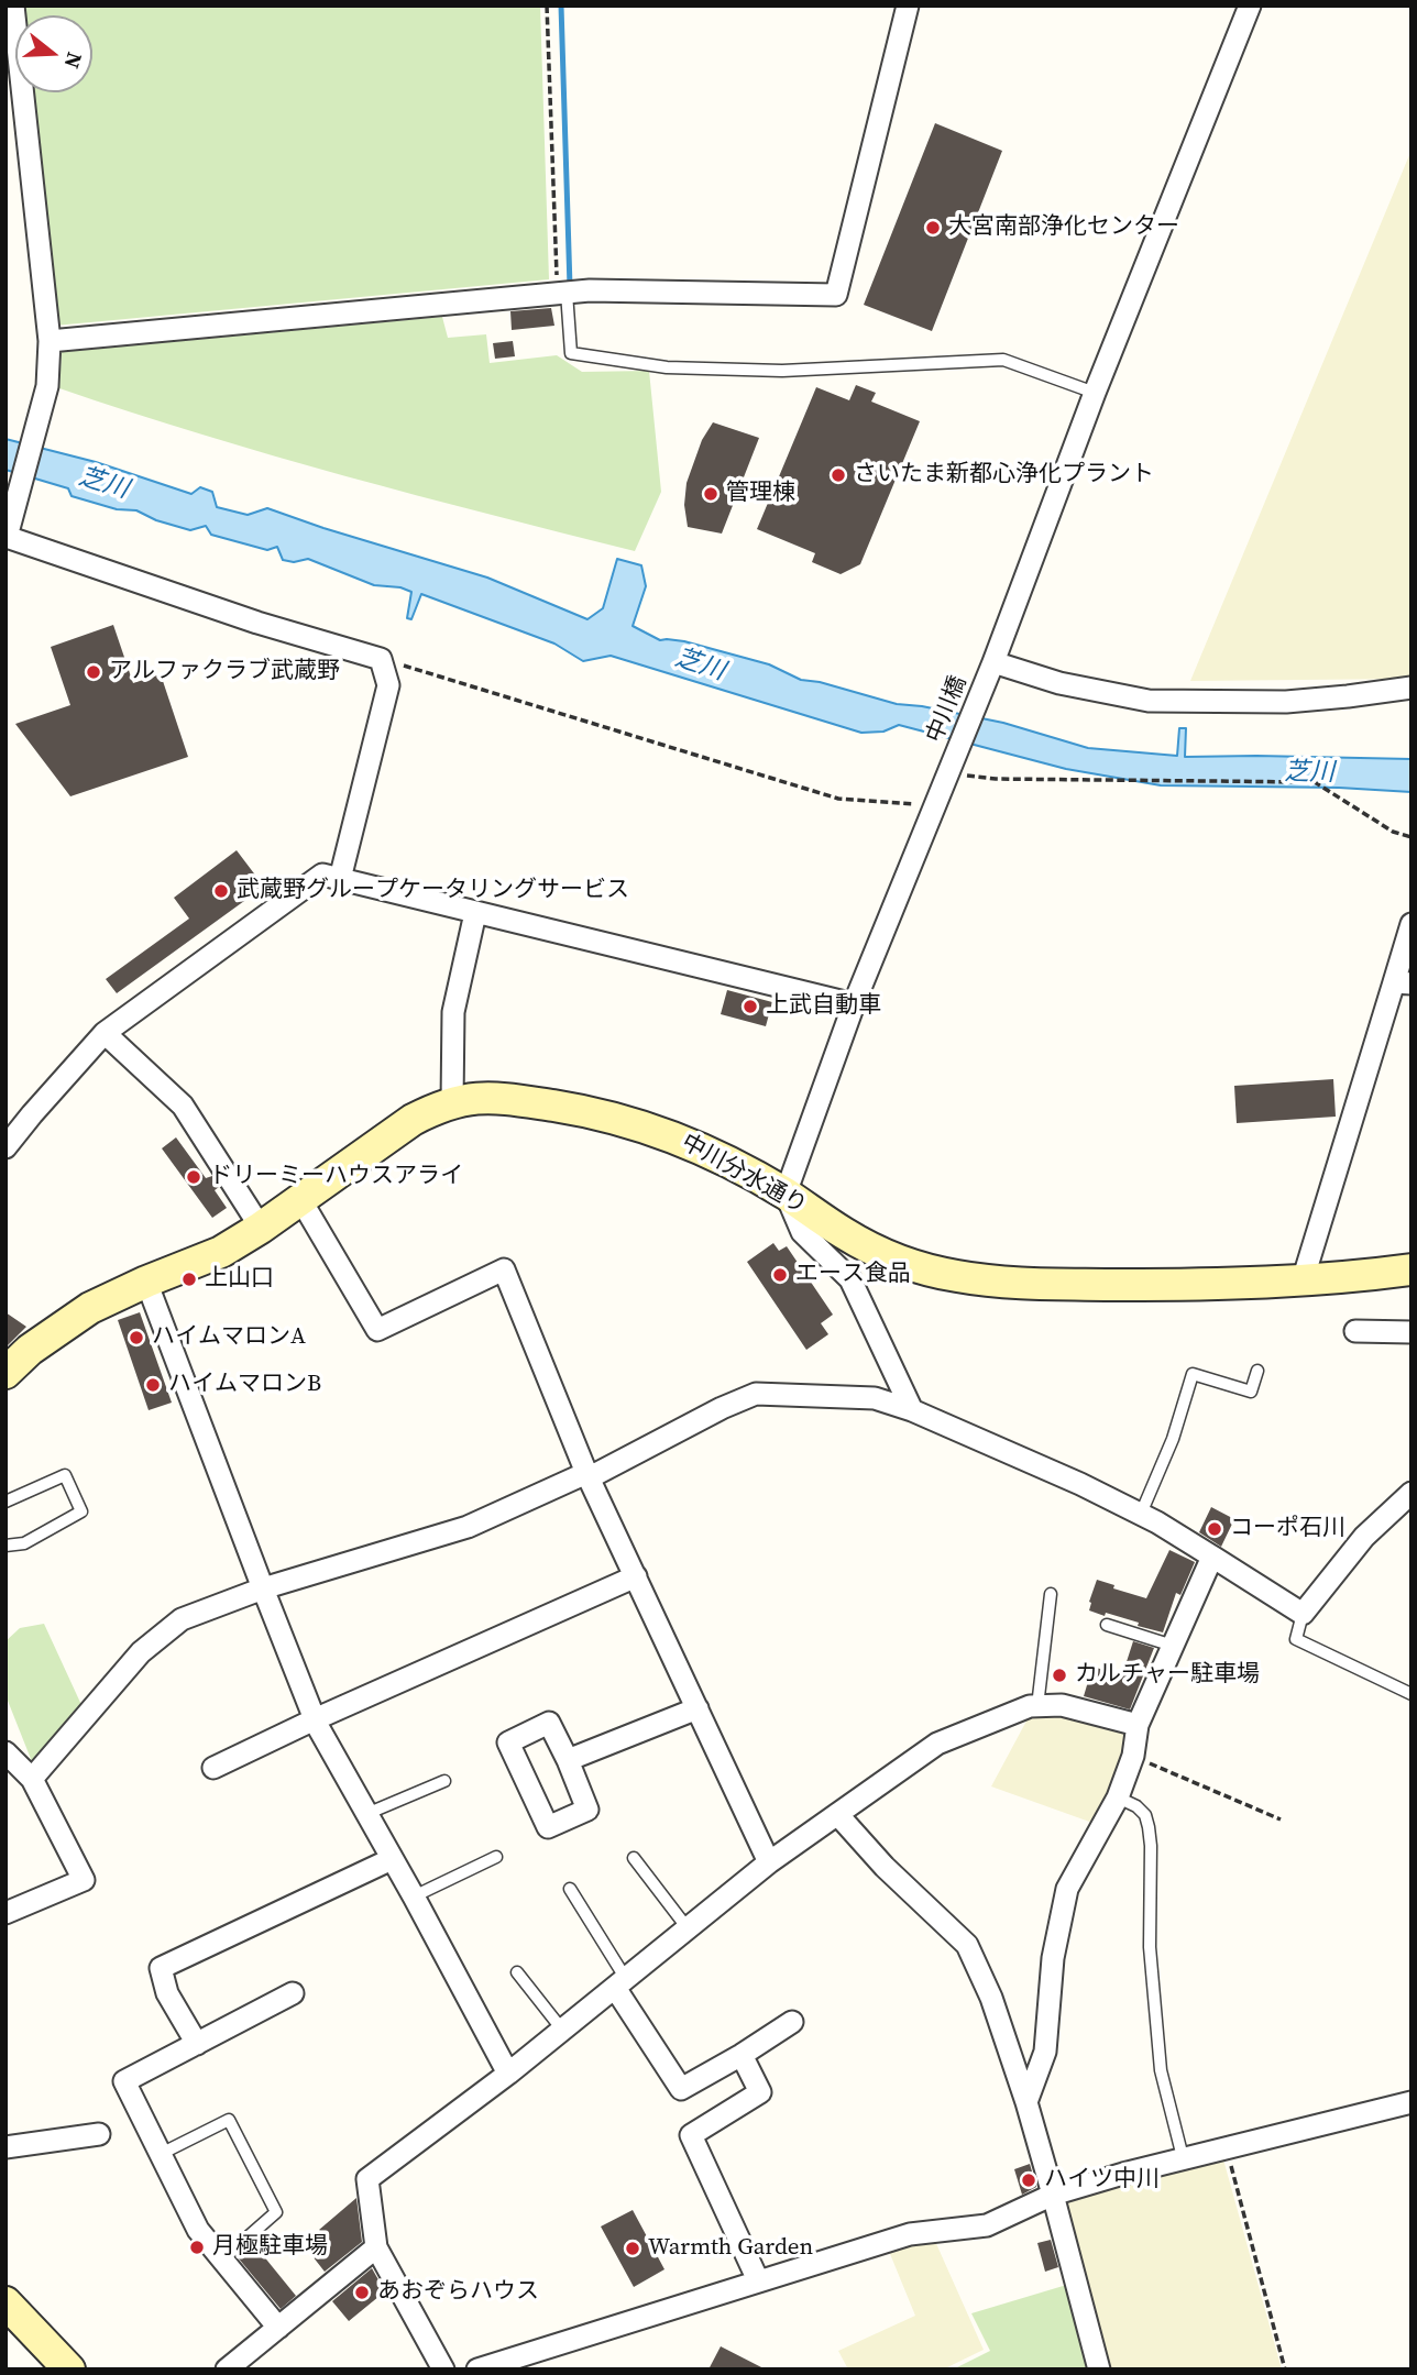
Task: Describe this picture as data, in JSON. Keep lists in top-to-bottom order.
{
  "streets": {
    "street": ["中川橋", "中川分水通り"]
  },
  "crossings": [
    ["中川橋", "中川分水通り"]
  ],
  "water": ["芝川"],
  "places": [
    "大宮南部浄化センター",
    "さいたま新都心浄化プラント",
    "管理棟",
    "アルファクラブ武蔵野",
    "武蔵野グループケータリングサービス",
    "上武自動車",
    "ドリーミーハウスアライ",
    "エース食品",
    "上山口",
    "ハイムマロンA",
    "ハイムマロンB",
    "コーポ石川",
    "カルチャー駐車場",
    "ハイツ中川",
    "月極駐車場",
    "Warmth Garden",
    "あおぞらハウス"
  ],
  "north": "right"
}
